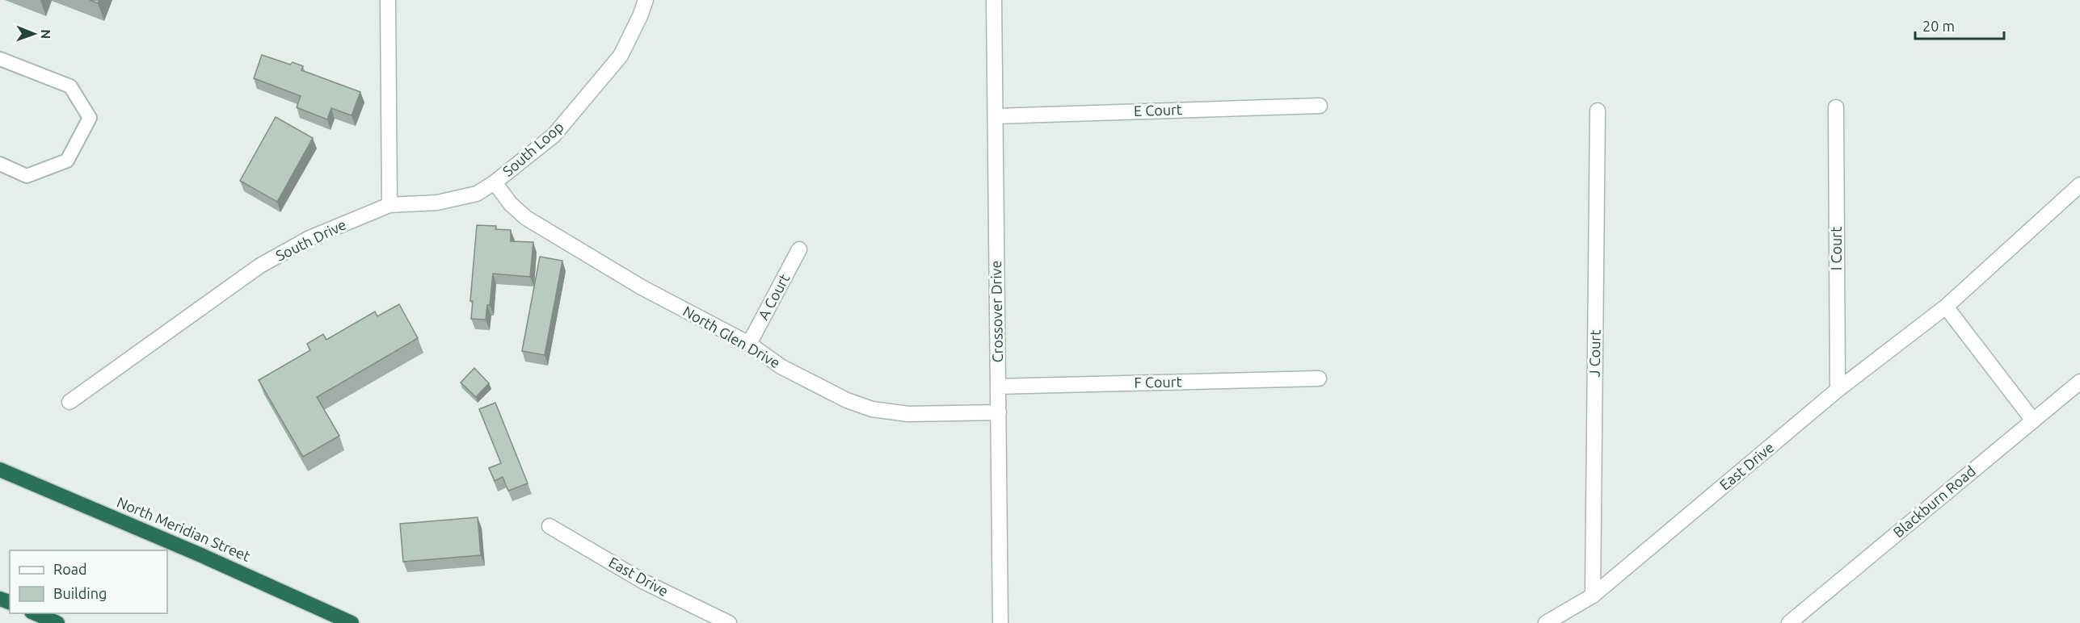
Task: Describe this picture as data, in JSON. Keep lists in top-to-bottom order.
{
  "streets": {
    "highway": ["North Meridian Street"],
    "street": [
      "E Court",
      "South Loop",
      "South Drive",
      "I Court",
      "A Court",
      "Crossover Drive",
      "North Glen Drive",
      "J Court",
      "F Court",
      "East Drive",
      "Blackburn Road"
    ]
  },
  "crossings": [
    ["E Court", "Crossover Drive"],
    ["South Loop", "South Drive"],
    ["South Loop", "North Glen Drive"],
    ["I Court", "East Drive"],
    ["A Court", "North Glen Drive"],
    ["Crossover Drive", "North Glen Drive"],
    ["Crossover Drive", "F Court"],
    ["J Court", "East Drive"]
  ],
  "legend": ["Road", "Building"],
  "scale_bar": "20 m",
  "north": "right"
}
